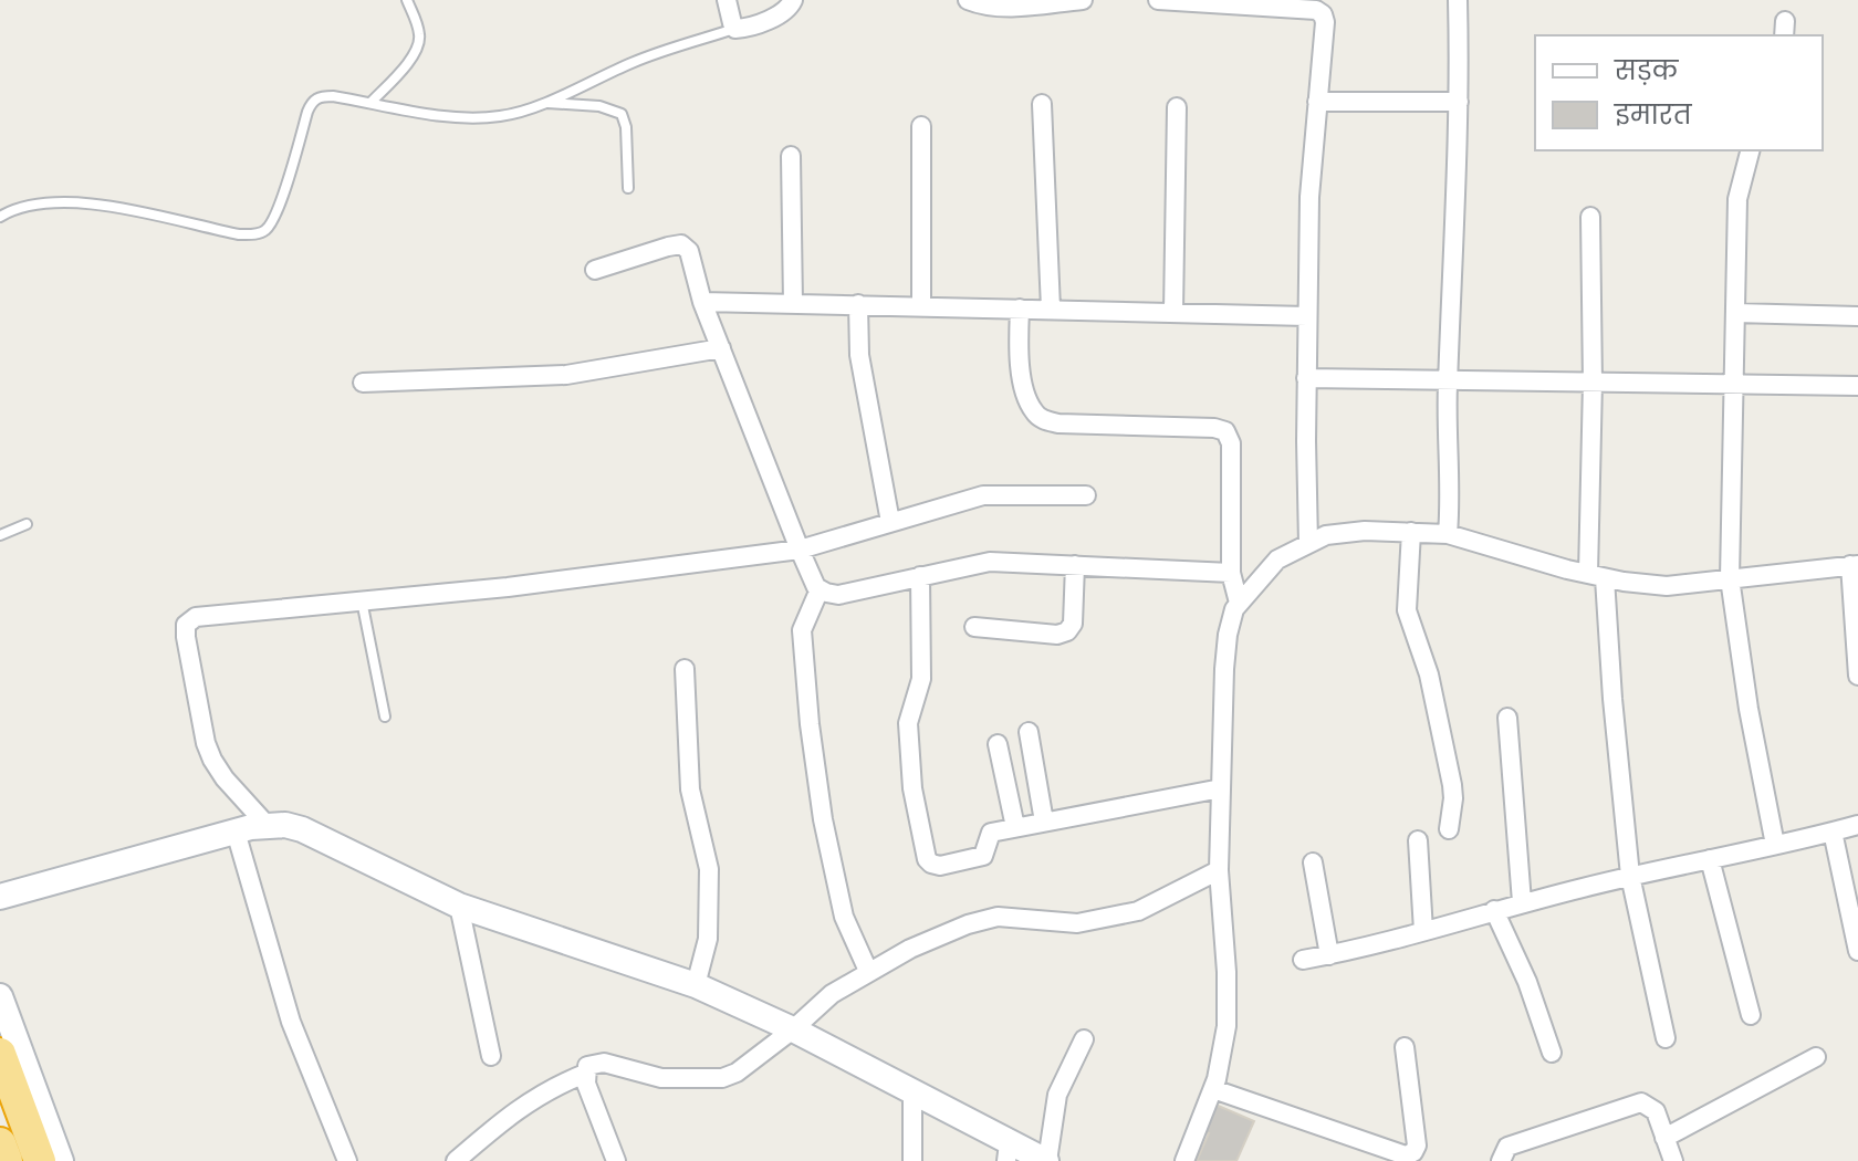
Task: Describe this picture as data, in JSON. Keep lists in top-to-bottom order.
{
  "legend": ["सड़क", "इमारत"]
}
